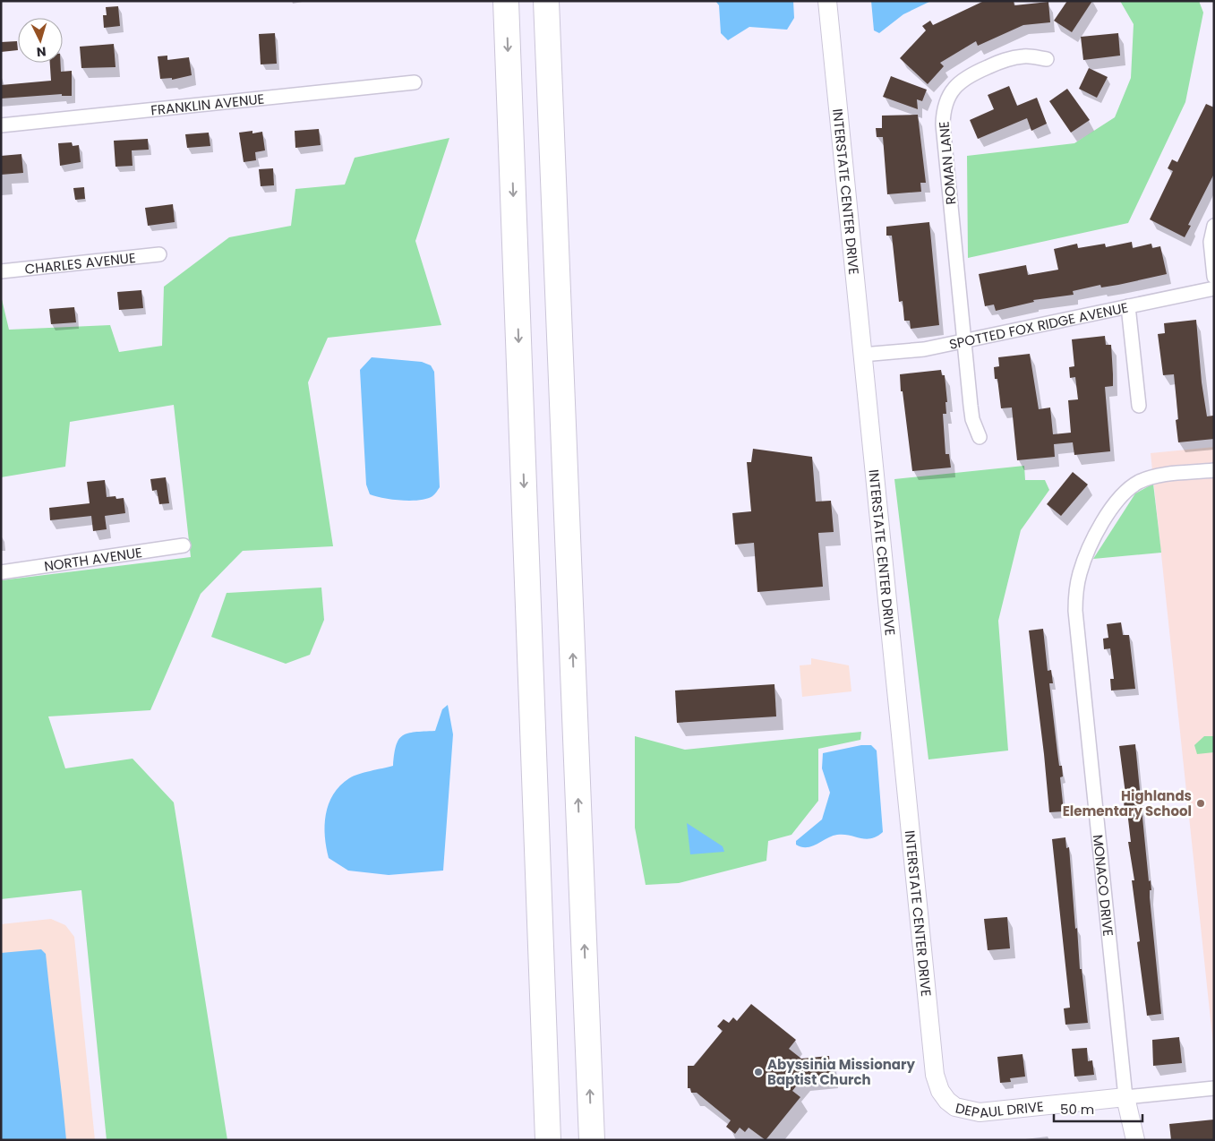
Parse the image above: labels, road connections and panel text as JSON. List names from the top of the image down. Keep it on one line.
{"streets":{"street":["FRANKLIN AVENUE","ROMAN LANE","INTERSTATE CENTER DRIVE","CHARLES AVENUE","SPOTTED FOX RIDGE AVENUE","NORTH AVENUE","MONACO DRIVE","DEPAUL DRIVE"]},"crossings":[["ROMAN LANE","SPOTTED FOX RIDGE AVENUE"],["INTERSTATE CENTER DRIVE","SPOTTED FOX RIDGE AVENUE"],["INTERSTATE CENTER DRIVE","DEPAUL DRIVE"],["MONACO DRIVE","DEPAUL DRIVE"]],"places":["Highlands Elementary School","Abyssinia Missionary Baptist Church"],"scale_bar":"50 m","north":"bottom"}
